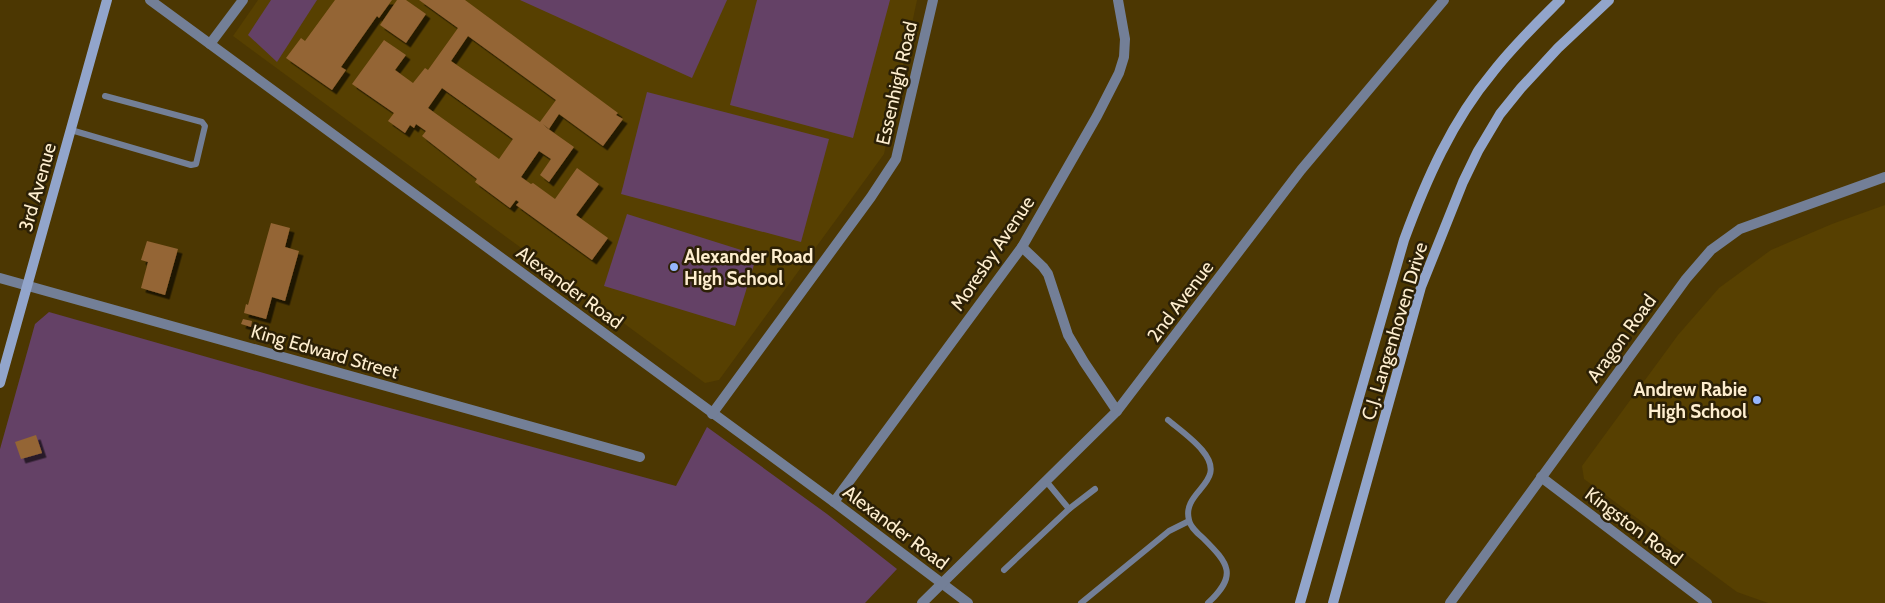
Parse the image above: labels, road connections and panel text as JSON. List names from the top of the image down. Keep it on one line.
{"streets":{"main road":["3rd Avenue","C.J. Langenhoven Drive"],"street":["Essenhigh Road","Moresby Avenue","Alexander Road","2nd Avenue","Aragon Road","King Edward Street","Kingston Road"]},"crossings":[["Essenhigh Road","Alexander Road"],["3rd Avenue","King Edward Street"],["Moresby Avenue","Alexander Road"],["Alexander Road","2nd Avenue"],["Aragon Road","Kingston Road"]],"places":["Alexander Road High School","Andrew Rabie High School"]}
